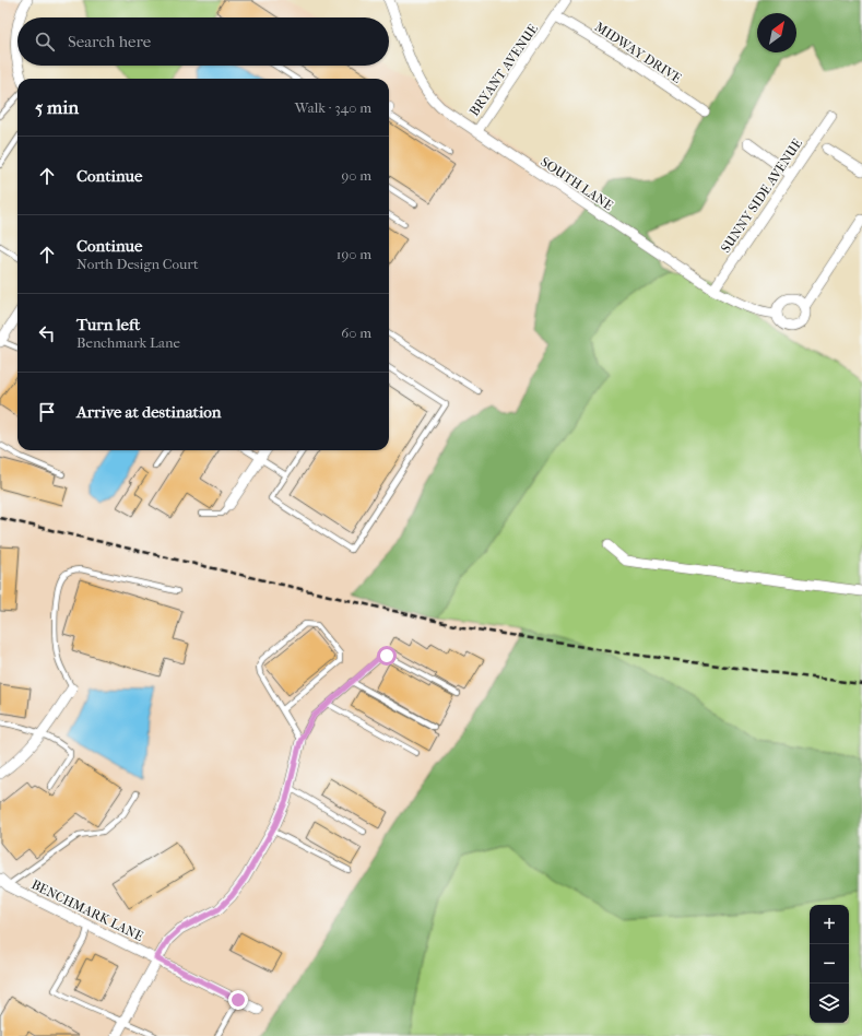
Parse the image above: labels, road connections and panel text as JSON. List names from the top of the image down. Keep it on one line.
{"streets":{"street":["MIDWAY DRIVE","BRYANT AVENUE","SOUTH LANE","SUNNY SIDE AVENUE","BENCHMARK LANE"]},"crossings":[["MIDWAY DRIVE","BRYANT AVENUE"],["BRYANT AVENUE","SOUTH LANE"],["SOUTH LANE","SUNNY SIDE AVENUE"]],"north":"top right","page":{"search":"Search here","heading":["5 min","Walk · 340 m"],"list":[["Continue","90 m"],["Continue","North Design Court","190 m"],["Turn left","Benchmark Lane","60 m"],"Arrive at destination"],"map_buttons":["+","−"]}}
